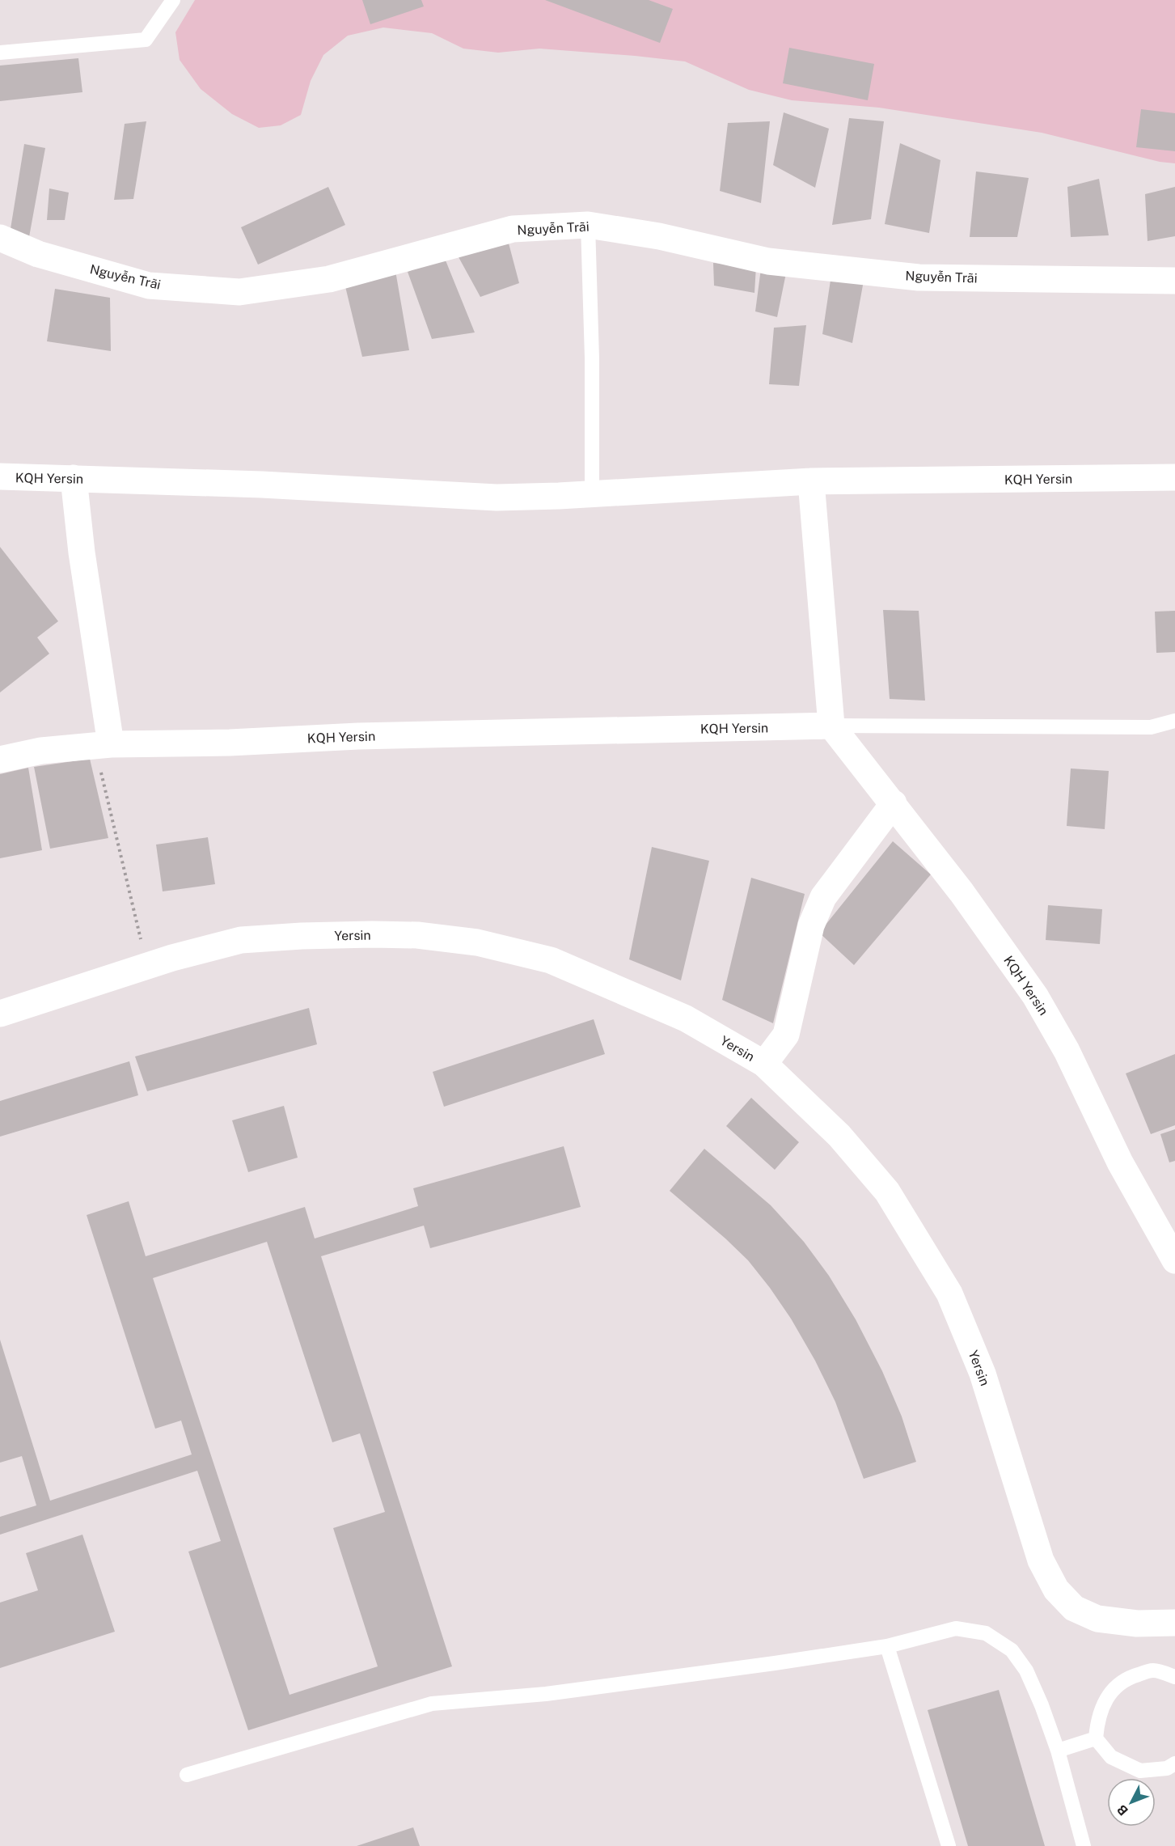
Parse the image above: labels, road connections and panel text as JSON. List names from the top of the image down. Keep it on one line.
{"streets":{"street":["Nguyễn Trãi","KQH Yersin","Yersin"]},"north":"bottom left"}
